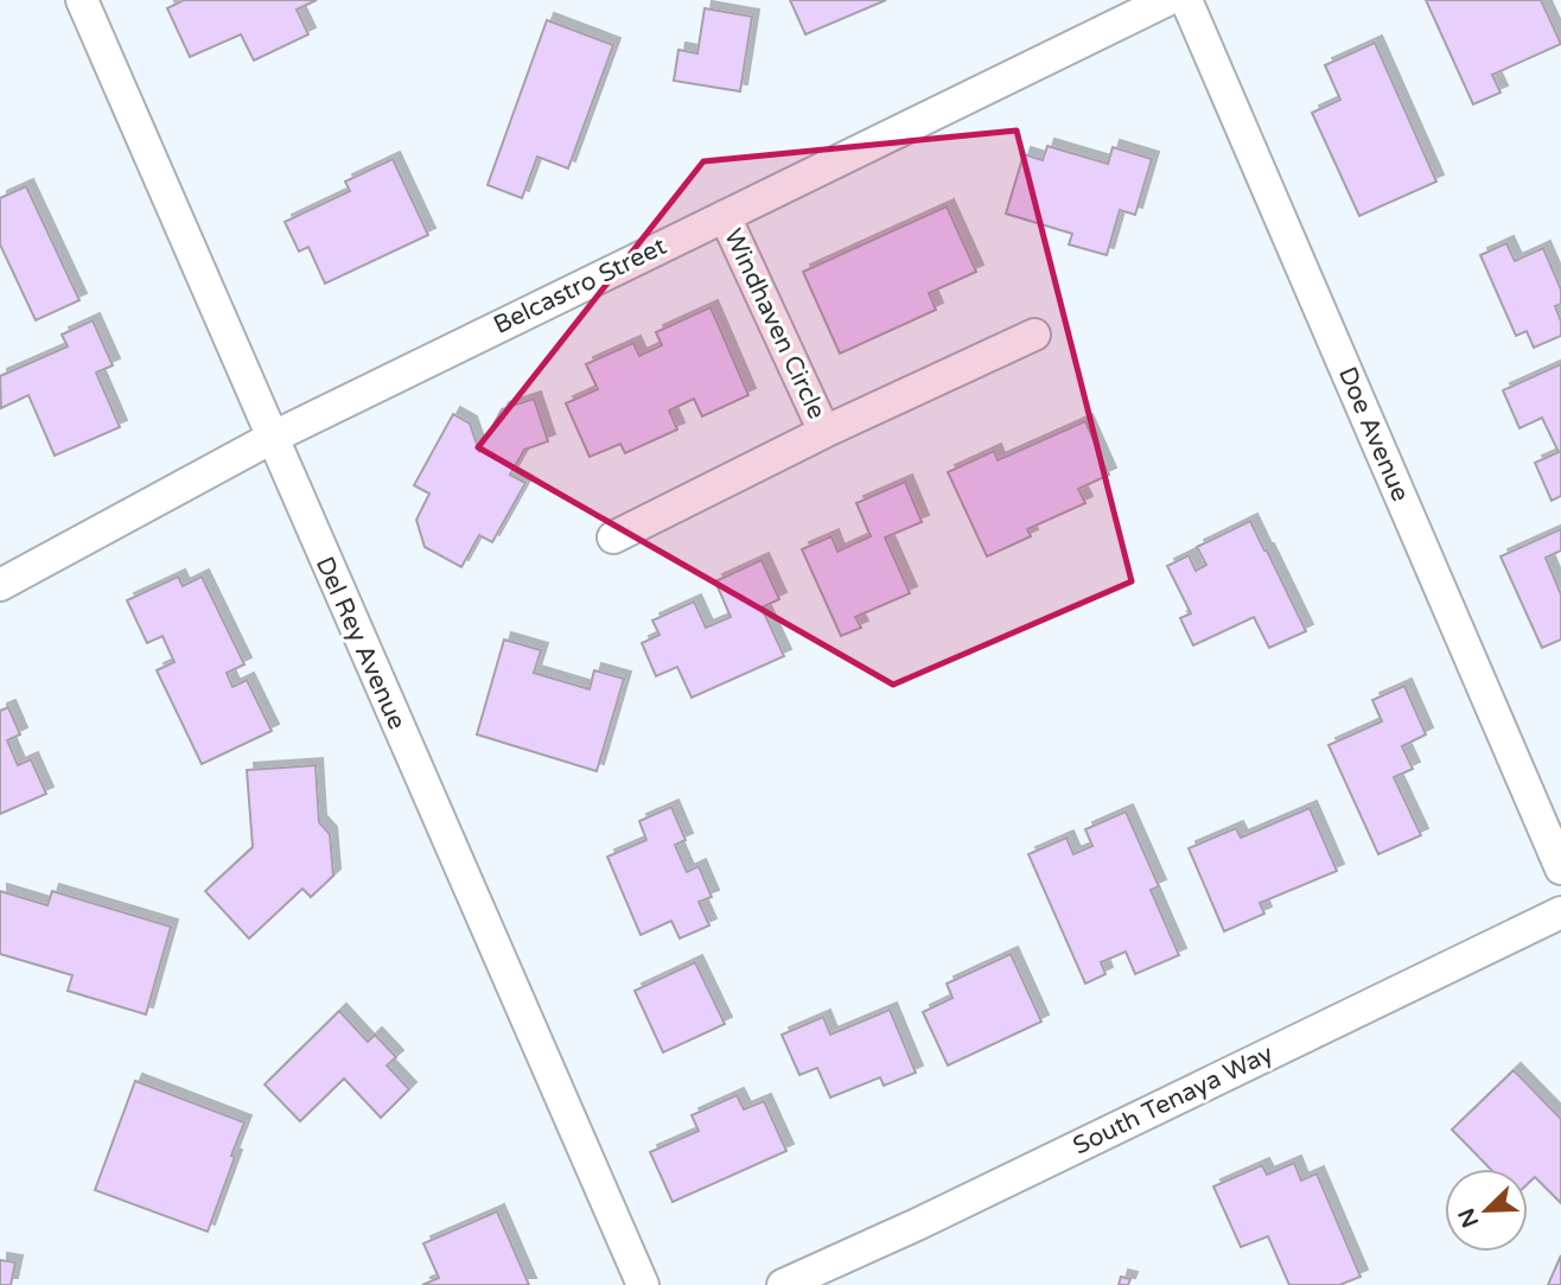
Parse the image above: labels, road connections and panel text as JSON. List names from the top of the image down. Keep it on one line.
{"streets":{"street":["Belcastro Street","Windhaven Circle","Doe Avenue","Del Rey Avenue","South Tenaya Way"]},"crossings":[["Belcastro Street","Windhaven Circle"],["Belcastro Street","Del Rey Avenue"]],"north":"bottom left"}
